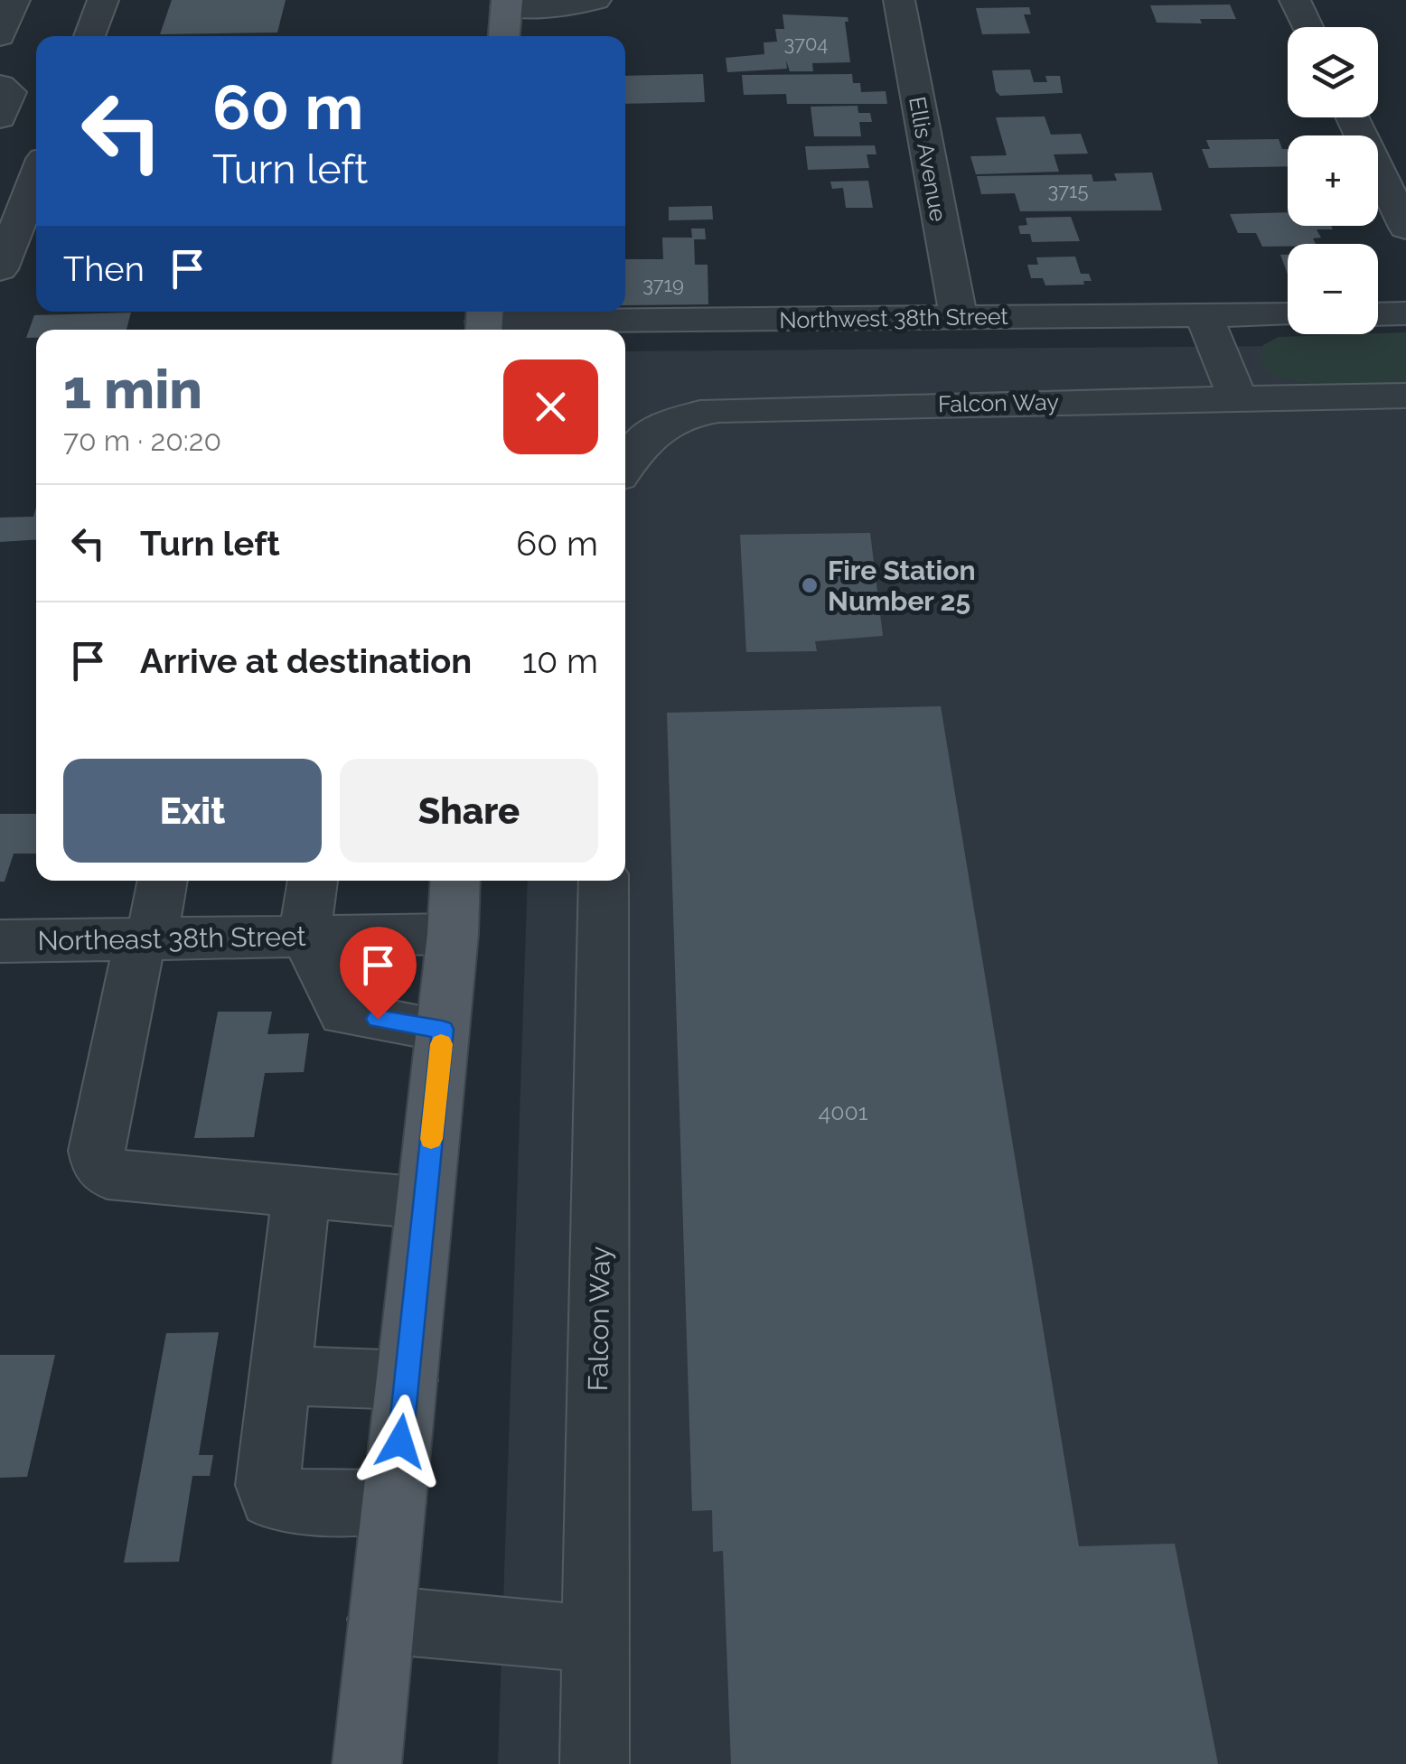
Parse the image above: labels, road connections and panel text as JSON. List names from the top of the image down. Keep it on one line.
{"streets":{"street":["Ellis Avenue","Northwest 38th Street","Falcon Way","Northeast 38th Street"]},"crossings":[["Ellis Avenue","Northwest 38th Street"]],"places":["Fire Station Number 25"],"house_numbers":["3704","3715","3719","4001"],"page":{"map_buttons":["+","−"],"turn":["60 m","Turn left"],"then":"Then","heading":["1 min","70 m · 20:20"],"list":[{"name":"Turn left","value":"60 m"},{"name":"Arrive at destination","value":"10 m"}],"buttons":["Exit","Share"]}}
